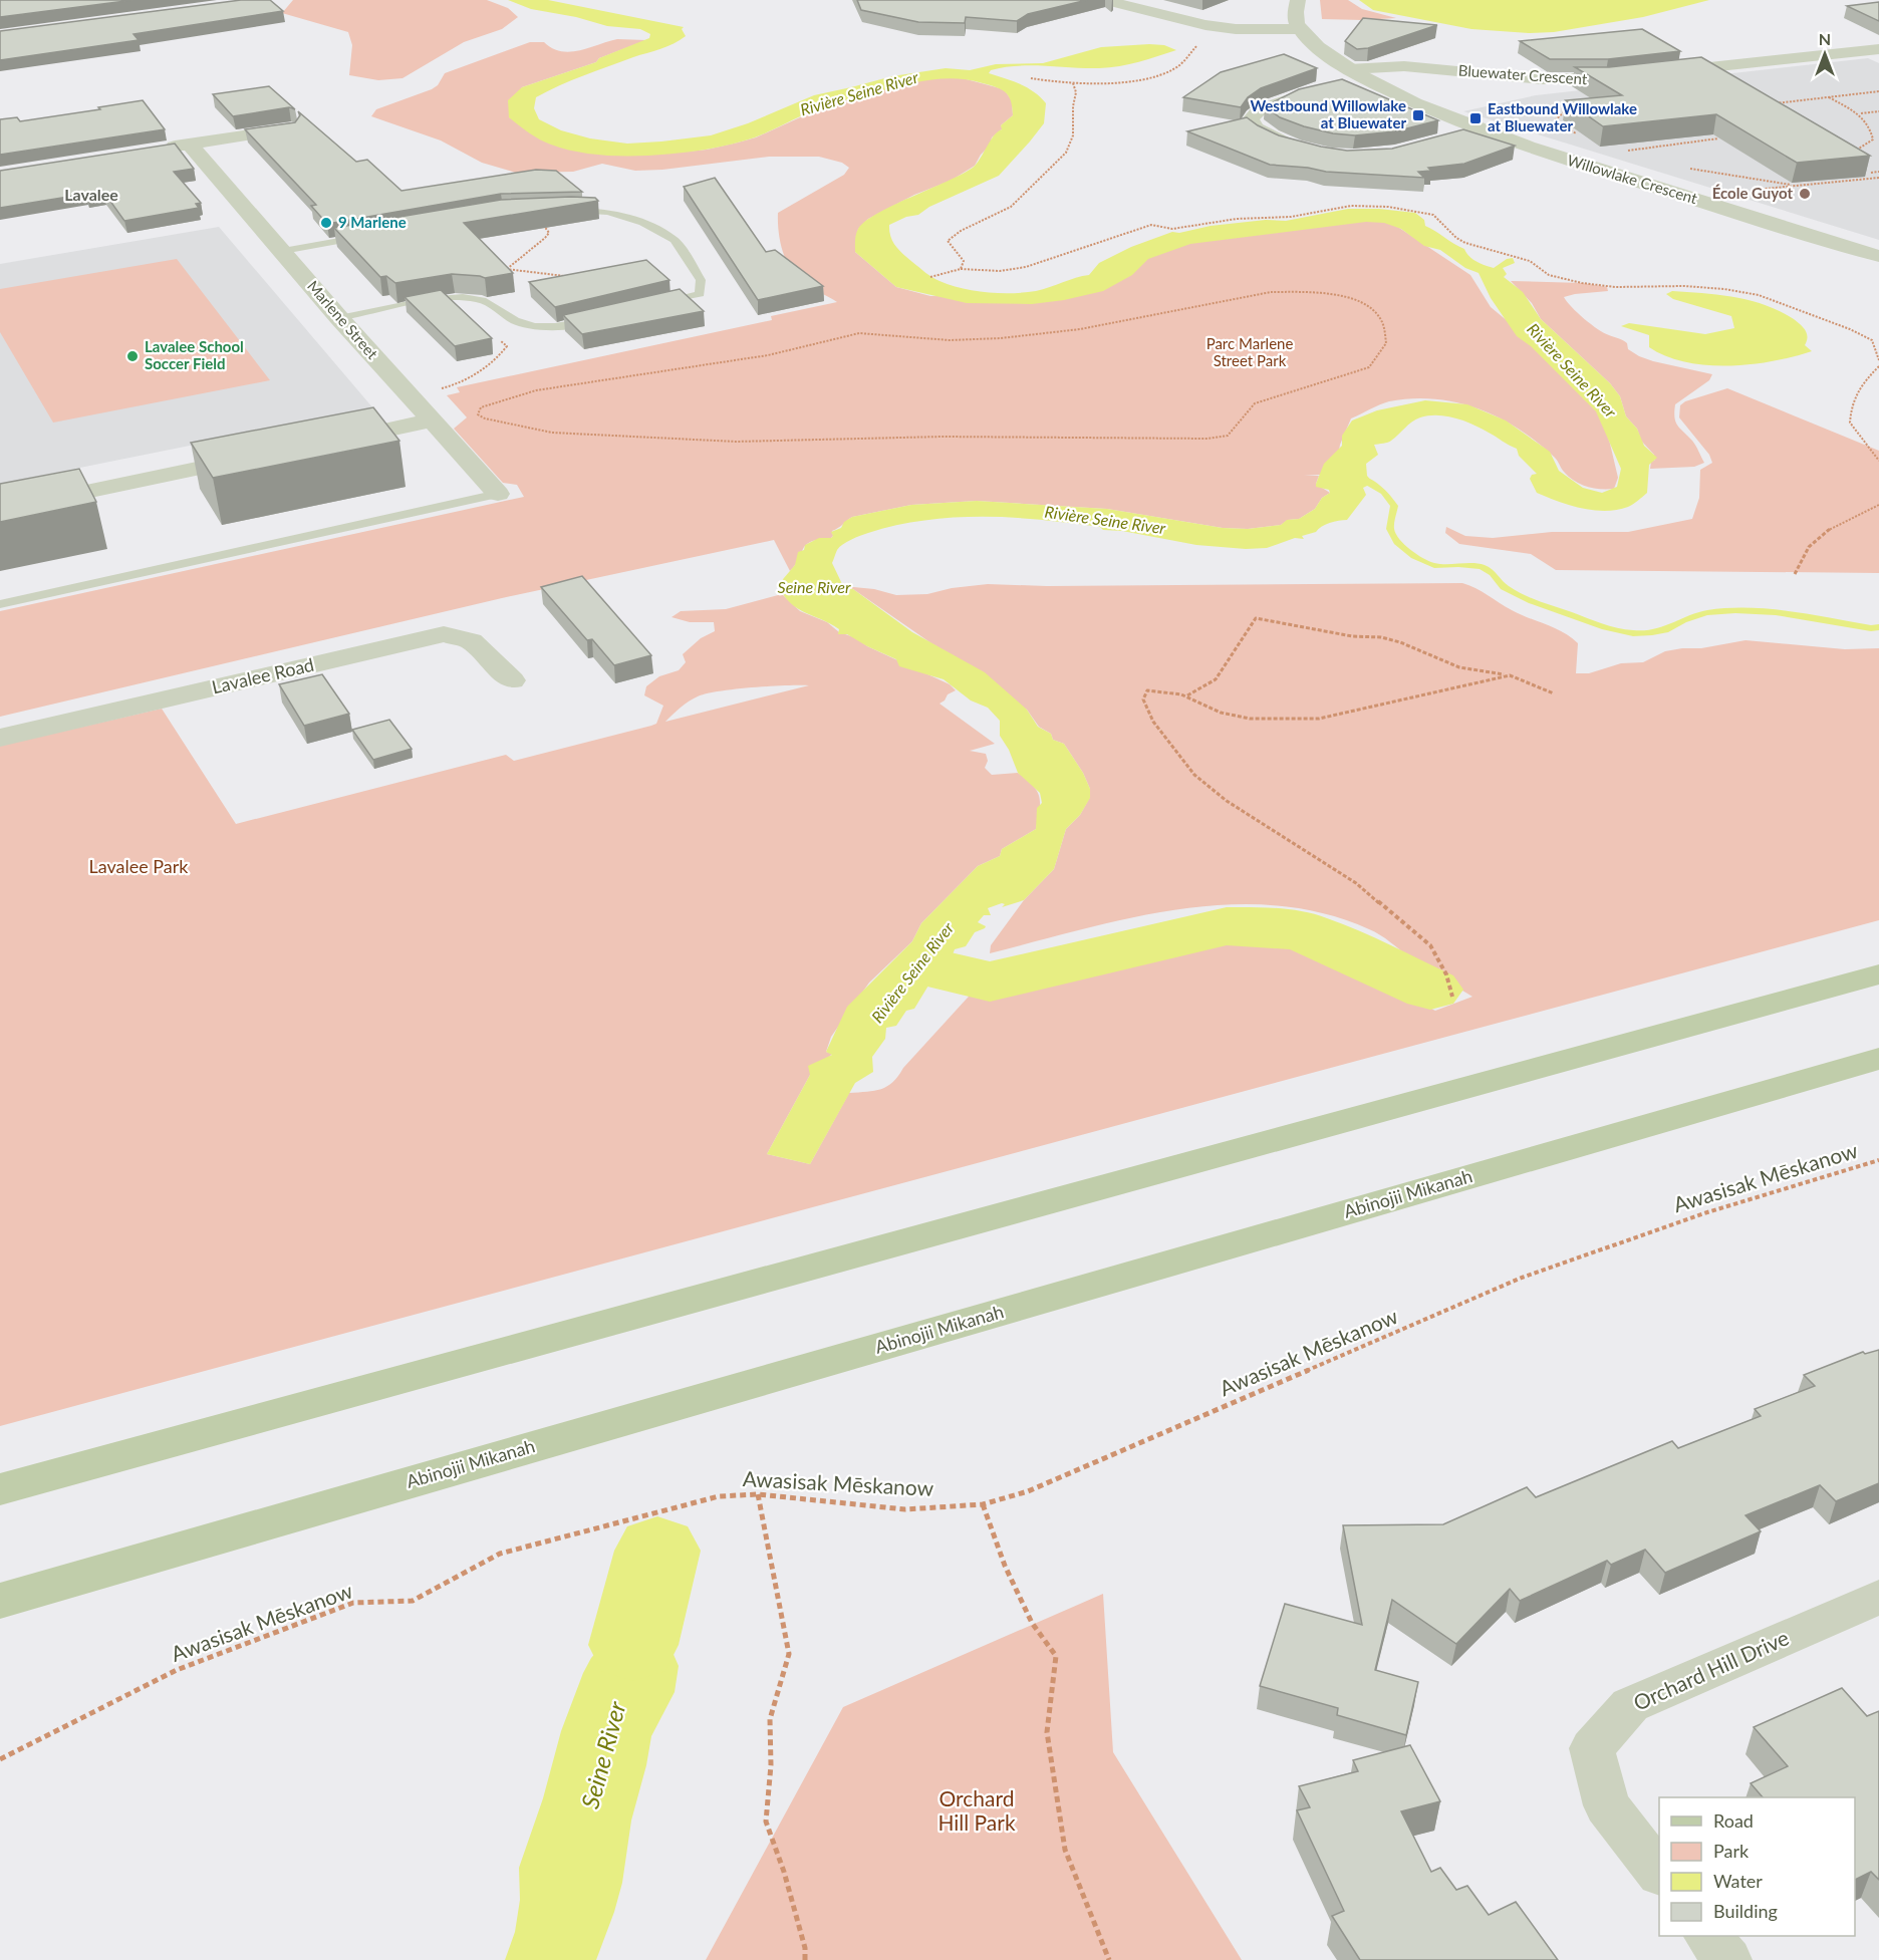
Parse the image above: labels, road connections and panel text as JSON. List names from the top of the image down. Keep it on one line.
{"streets":{"main road":["Abinojii Mikanah"],"street":["Bluewater Crescent","Willowlake Crescent","Marlene Street","Lavalee Road","Orchard Hill Drive"],"path":["Awasisak Mēskanow"]},"crossings":[["Bluewater Crescent","Willowlake Crescent"]],"districts":["Lavalee"],"water":["Rivière Seine River","Seine River"],"parks":["Parc Marlene Street Park","Lavalee Park","Orchard Hill Park"],"places":{"transit":["Westbound Willowlake at Bluewater","Eastbound Willowlake at Bluewater"],"other":["École Guyot","9 Marlene","Lavalee School Soccer Field"]},"legend":["Road","Park","Water","Building"],"north":"top"}
